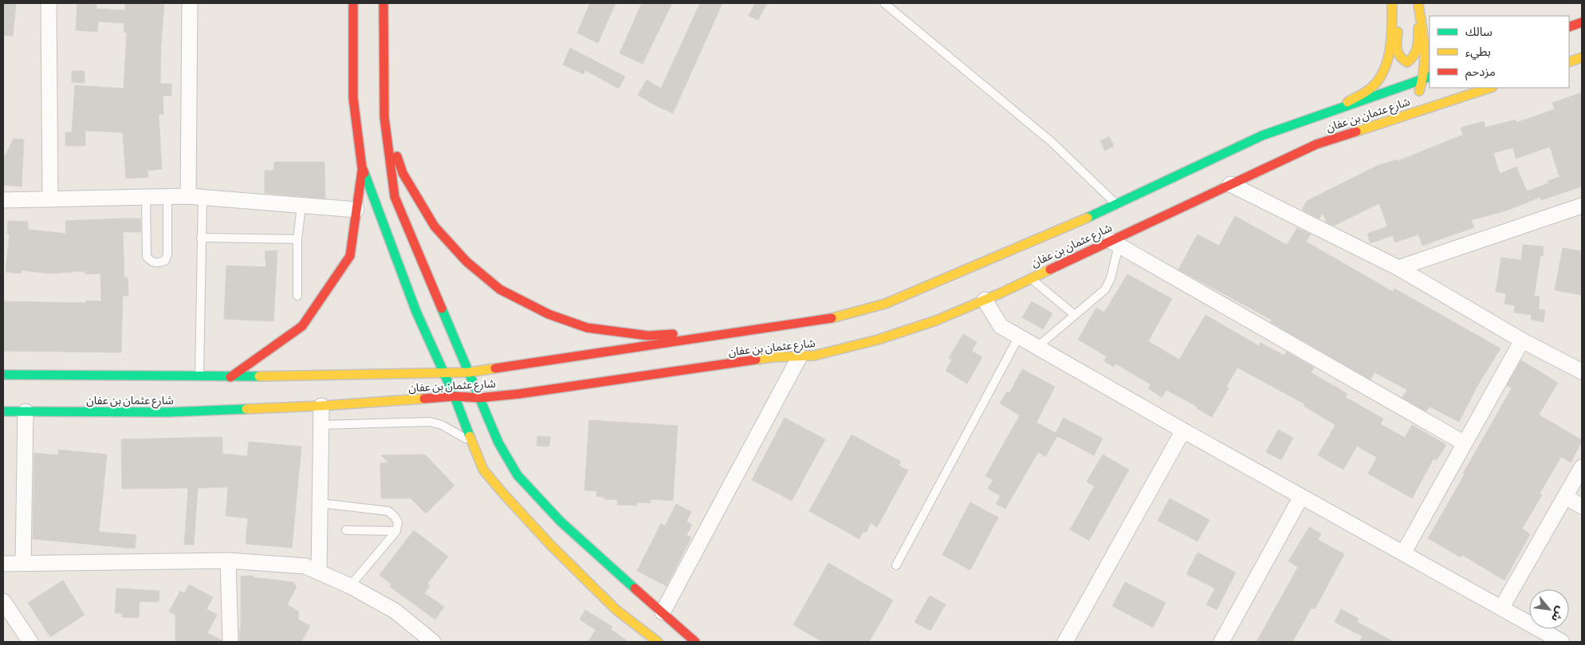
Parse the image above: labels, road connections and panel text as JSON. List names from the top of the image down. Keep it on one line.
{"streets":{"main road":["شارع عثمان بن عفان"]},"legend":["سالك","بطيء","مزدحم"],"north":"bottom right"}
